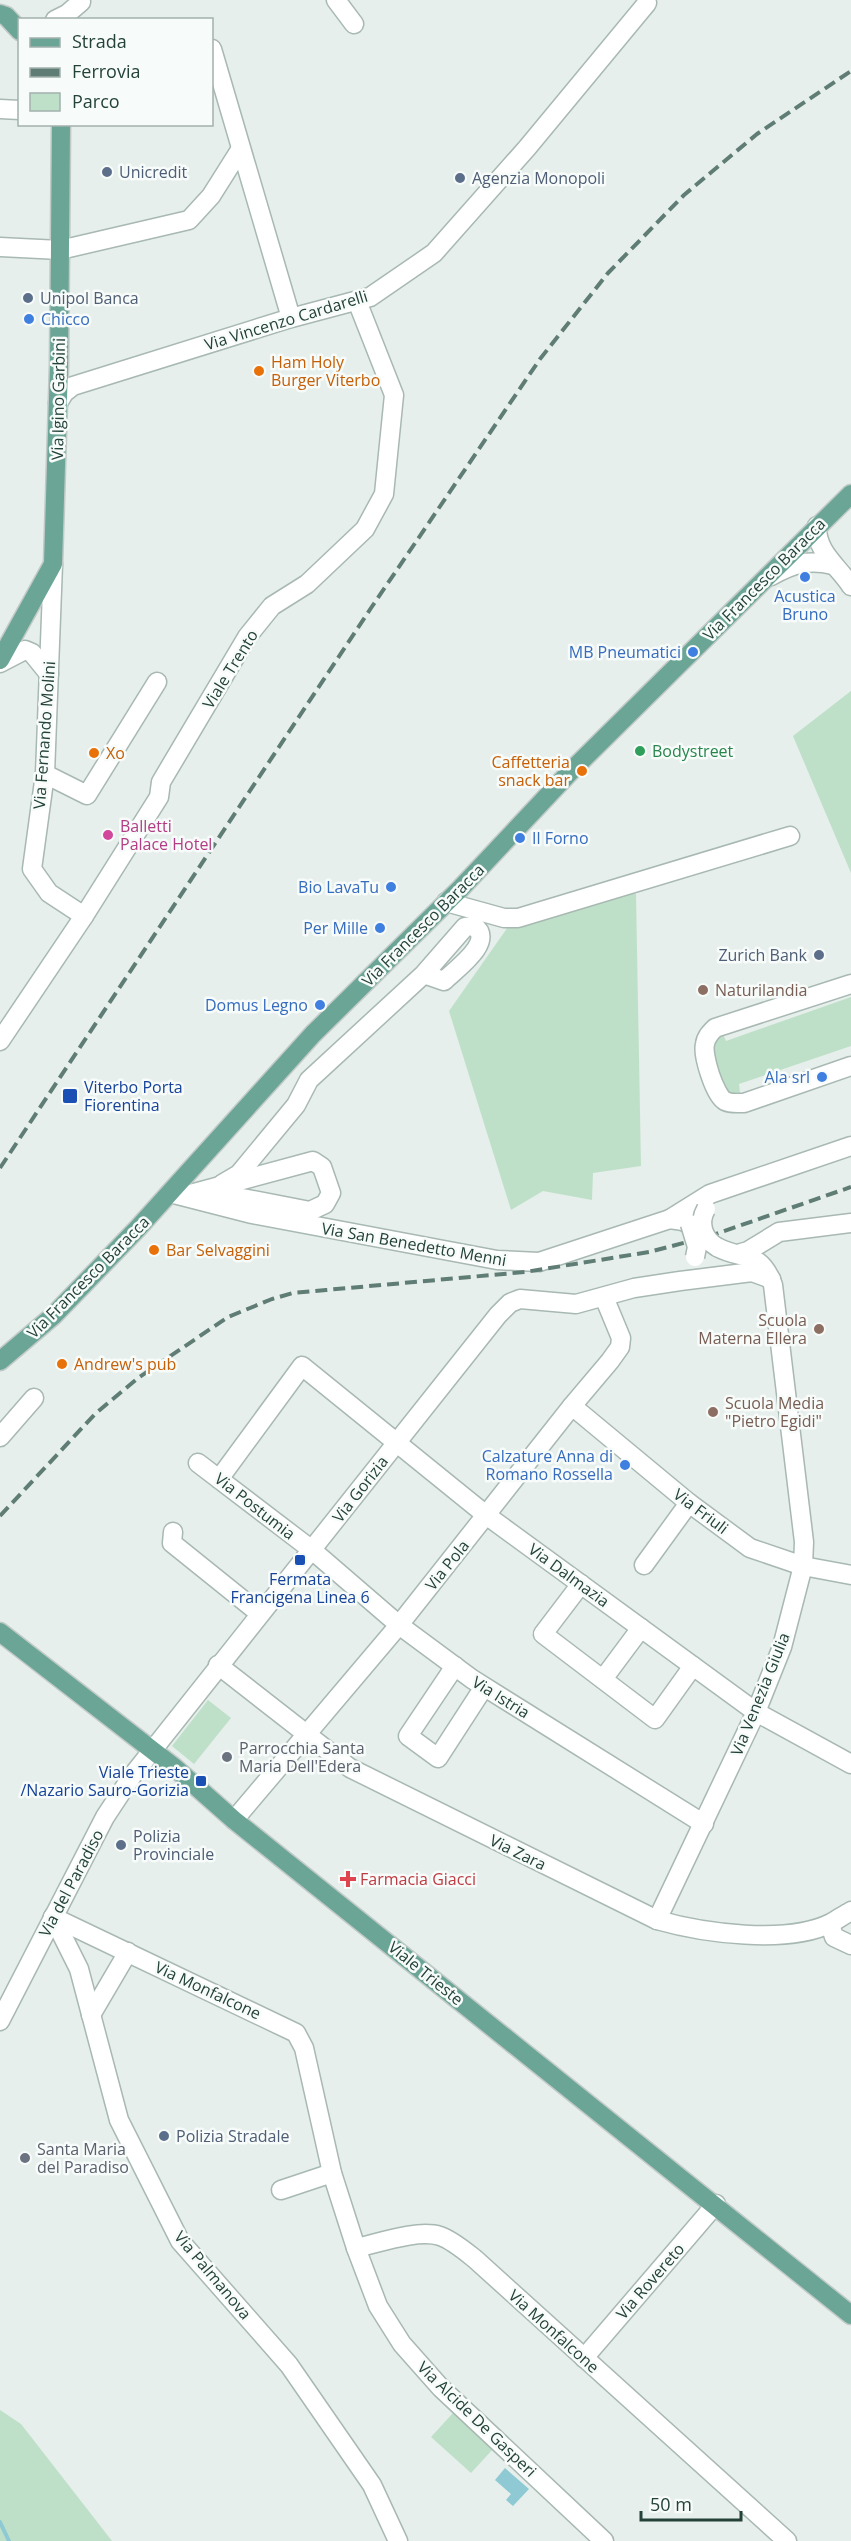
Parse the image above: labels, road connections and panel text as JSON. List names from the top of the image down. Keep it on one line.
{"streets":{"main road":["Via Igino Garbini","Via Francesco Baracca","Viale Trieste"],"street":["Via Vincenzo Cardarelli","Viale Trento","Via Fernando Molini","Via San Benedetto Menni","Via Gorizia","Via Postumia","Via Friuli","Via Pola","Via Dalmazia","Via Venezia Giulia","Via Istria","Via Zara","Via del Paradiso","Via Monfalcone","Via Palmanova","Via Rovereto","Via Alcide De Gasperi"]},"crossings":[["Via Vincenzo Cardarelli","Via Igino Garbini"],["Via Vincenzo Cardarelli","Viale Trento"],["Via Igino Garbini","Via Fernando Molini"],["Via Francesco Baracca","Via San Benedetto Menni"],["Viale Trento","Via Fernando Molini"],["Via Gorizia","Via Postumia"],["Via Gorizia","Via Pola"],["Via Gorizia","Via Dalmazia"],["Via Gorizia","Via Venezia Giulia"],["Via Gorizia","Via Istria"],["Via Gorizia","Via Zara"],["Via Gorizia","Via del Paradiso"],["Via Gorizia","Viale Trieste"],["Via Postumia","Via Dalmazia"],["Via Postumia","Via Istria"],["Via Friuli","Via Pola"],["Via Friuli","Via Venezia Giulia"],["Via Pola","Via Dalmazia"],["Via Pola","Via Istria"],["Via Pola","Via Zara"],["Via Pola","Viale Trieste"],["Via Dalmazia","Via Venezia Giulia"],["Via Venezia Giulia","Via Istria"],["Via Venezia Giulia","Via Zara"],["Via del Paradiso","Viale Trieste"],["Via del Paradiso","Via Monfalcone"],["Via del Paradiso","Via Palmanova"],["Viale Trieste","Via Rovereto"],["Via Monfalcone","Via Palmanova"],["Via Monfalcone","Via Rovereto"],["Via Monfalcone","Via Alcide De Gasperi"]],"places":{"other":["Unicredit","Agenzia Monopoli","Unipol Banca","Chicco","Ham Holy Burger Viterbo","Acustica Bruno","MB Pneumatici","Bodystreet","Xo","Caffetteria snack bar","Balletti Palace Hotel","Il Forno","Bio LavaTu","Per Mille","Zurich Bank","Naturilandia","Domus Legno","Ala srl","Bar Selvaggini","Scuola Materna Ellera","Andrew's pub","Scuola Media \"Pietro Egidi\"","Calzature Anna di Romano Rossella","Parrocchia Santa Maria Dell'Edera","Polizia Provinciale","Polizia Stradale","Santa Maria del Paradiso"],"transit":["Viterbo Porta Fiorentina","Fermata Francigena Linea 6","Viale Trieste /Nazario Sauro-Gorizia"],"health":["Farmacia Giacci"]},"legend":["Strada","Ferrovia","Parco"],"scale_bar":"50 m"}
